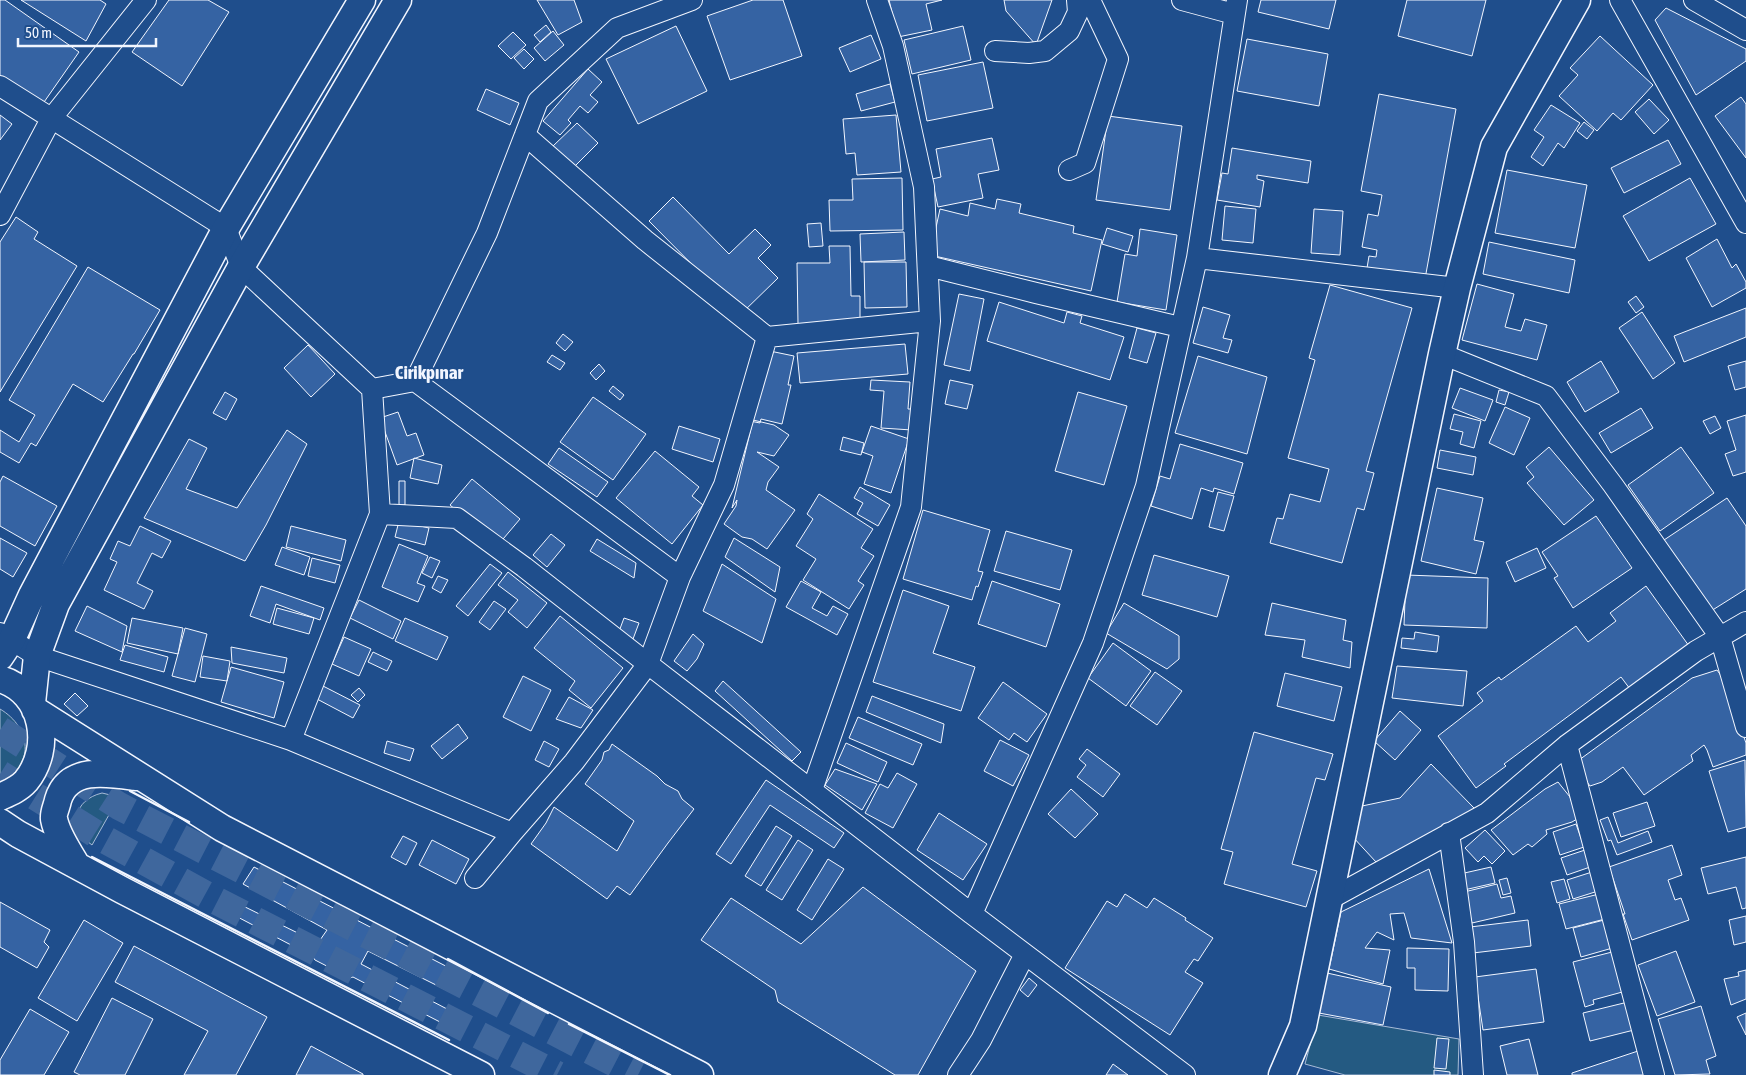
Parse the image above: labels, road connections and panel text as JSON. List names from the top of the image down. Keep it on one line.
{"districts":["Cirikpınar"],"scale_bar":"50 m"}
